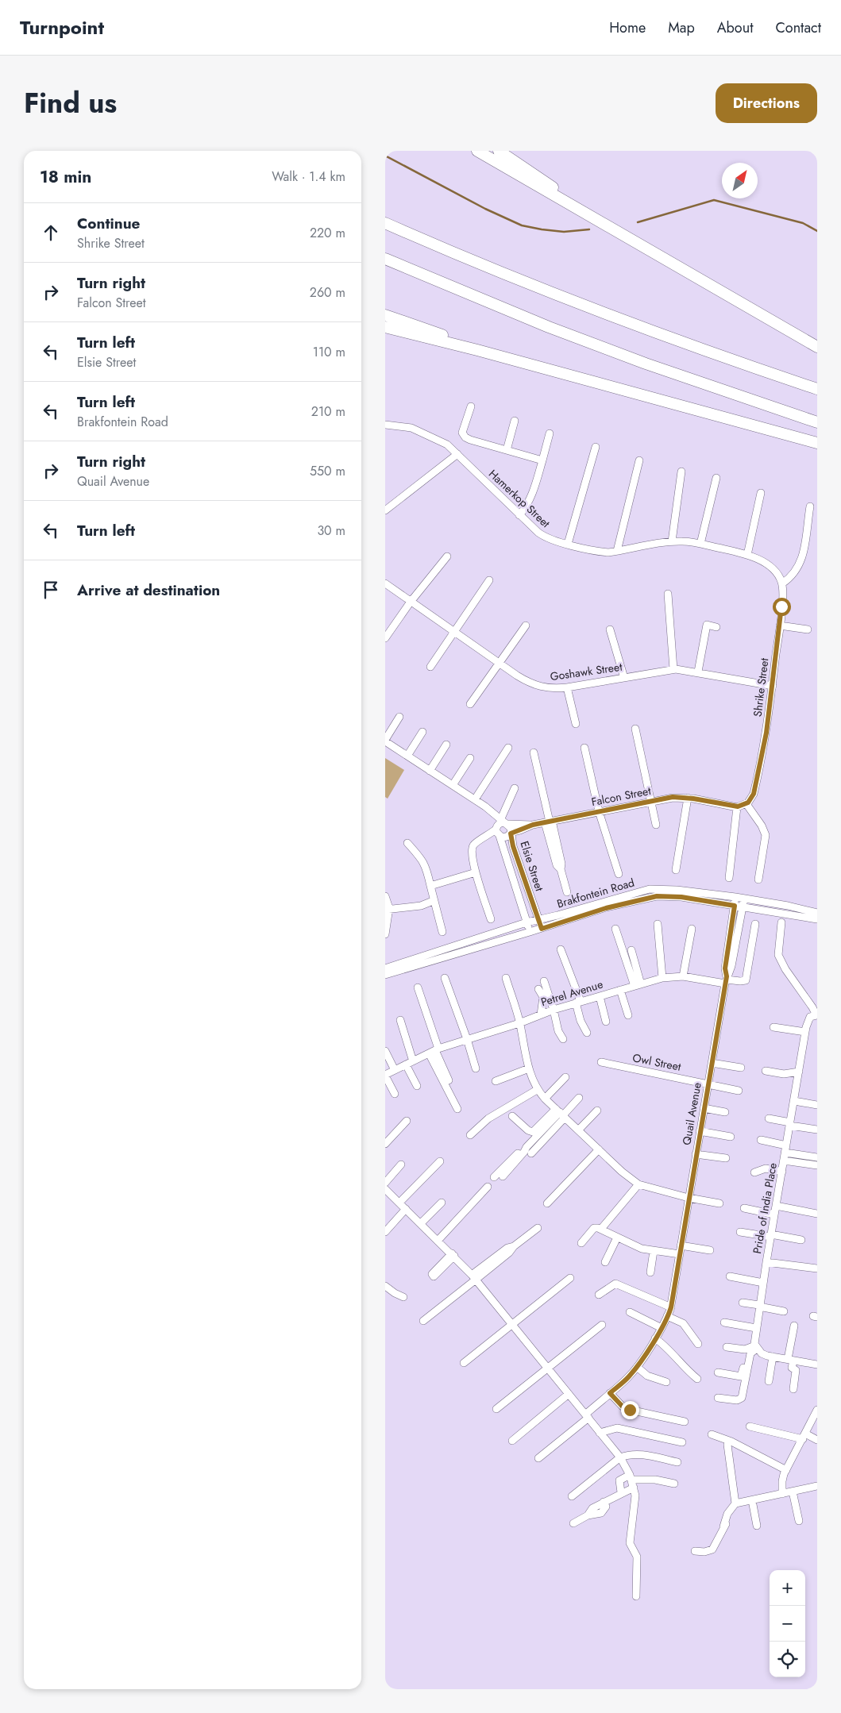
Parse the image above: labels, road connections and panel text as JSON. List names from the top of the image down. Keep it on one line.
{"streets":{"street":["Hamerkop Street","Goshawk Street","Shrike Street","Falcon Street","Elsie Street","Brakfontein Road","Petrel Avenue","Owl Street","Quail Avenue","Pride of India Place"]},"crossings":[["Hamerkop Street","Shrike Street"],["Goshawk Street","Shrike Street"],["Falcon Street","Elsie Street"],["Elsie Street","Brakfontein Road"],["Brakfontein Road","Quail Avenue"],["Petrel Avenue","Quail Avenue"],["Owl Street","Quail Avenue"]],"north":"top right","page":{"header":"Turnpoint","nav":["Home","Map","About","Contact"],"title":"Find us","buttons":"Directions","heading":["18 min","Walk · 1.4 km"],"list":[["Continue","Shrike Street","220 m"],["Turn right","Falcon Street","260 m"],["Turn left","Elsie Street","110 m"],["Turn left","Brakfontein Road","210 m"],["Turn right","Quail Avenue","550 m"],["Turn left","30 m"],"Arrive at destination"],"map_buttons":["+","−"]}}
